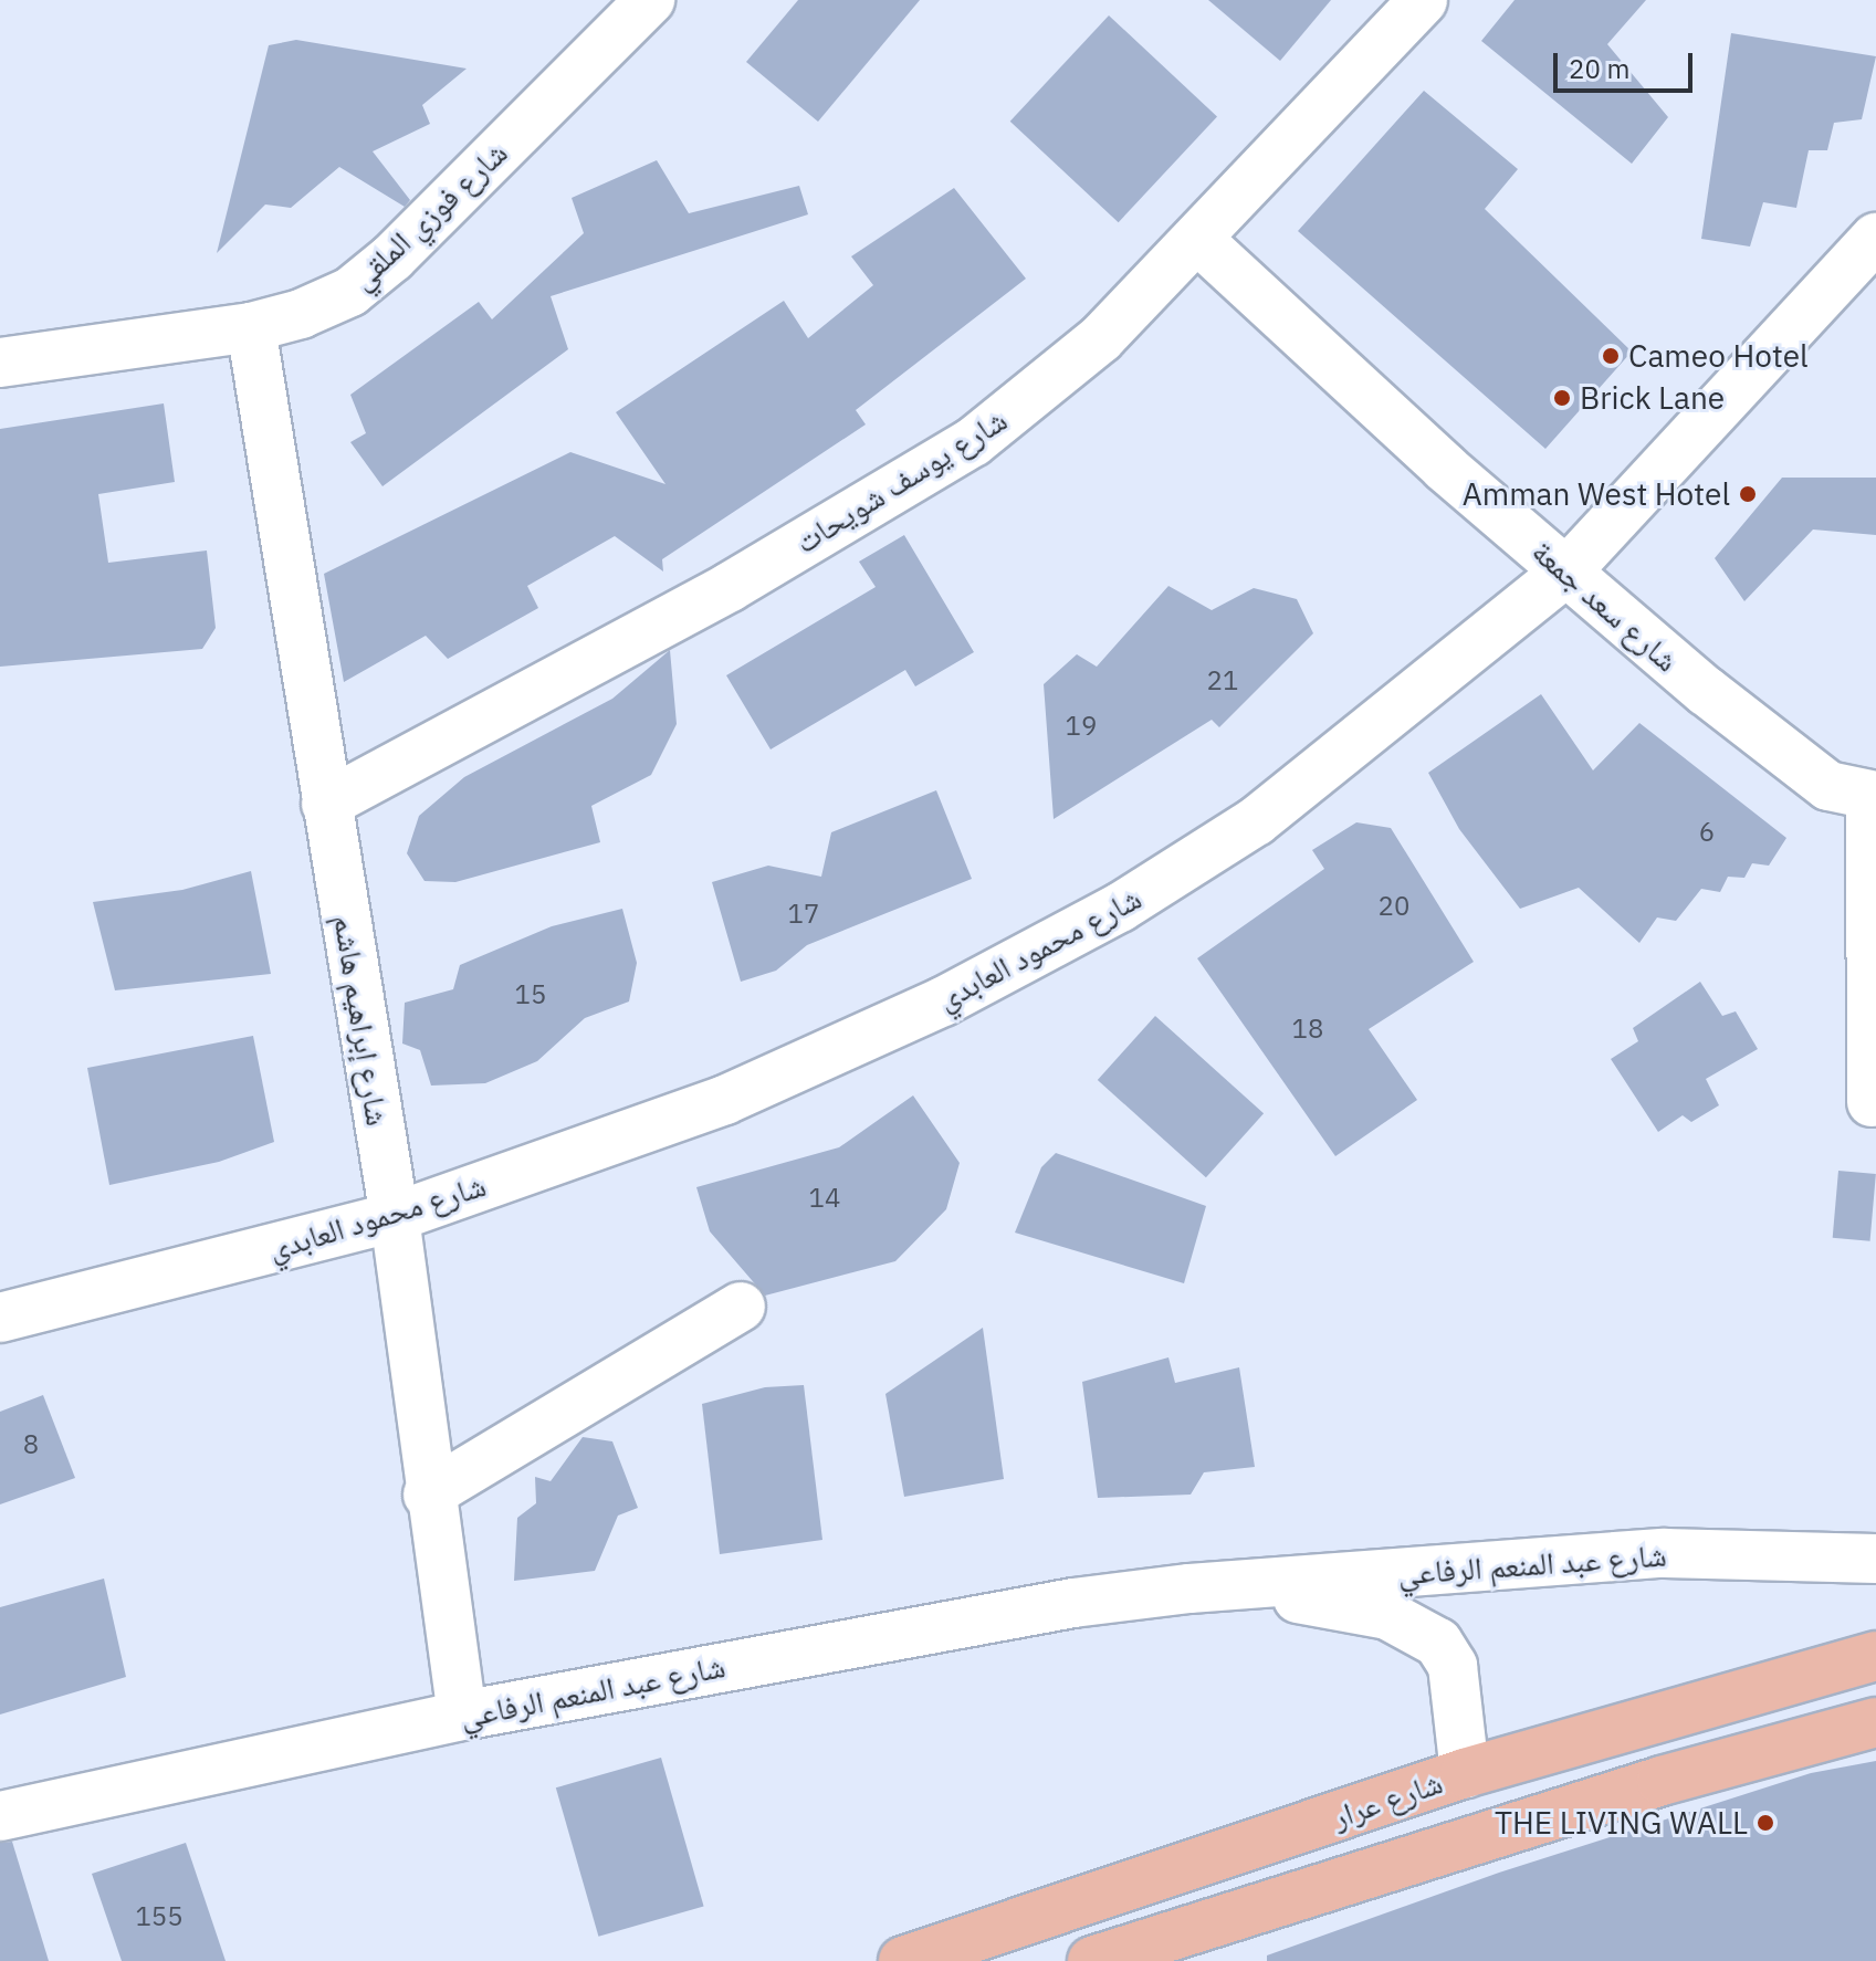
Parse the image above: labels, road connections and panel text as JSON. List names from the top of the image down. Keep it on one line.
{"streets":{"main road":["شارع عرار"],"street":["شارع فوزي الملقي","شارع يوسف شويحات","شارع سعد جمعة","شارع محمود العابدي","شارع إبراهيم هاشم","شارع عبد المنعم الرفاعي"]},"crossings":[["شارع فوزي الملقي","شارع إبراهيم هاشم"],["شارع يوسف شويحات","شارع سعد جمعة"],["شارع يوسف شويحات","شارع إبراهيم هاشم"],["شارع سعد جمعة","شارع محمود العابدي"],["شارع محمود العابدي","شارع إبراهيم هاشم"],["شارع إبراهيم هاشم","شارع عبد المنعم الرفاعي"],["شارع عبد المنعم الرفاعي","شارع عرار"]],"places":["Cameo Hotel","Brick Lane","Amman West Hotel","THE LIVING WALL"],"house_numbers":["21","19","6","20","17","15","18","14","8","155"],"scale_bar":"20 m"}
